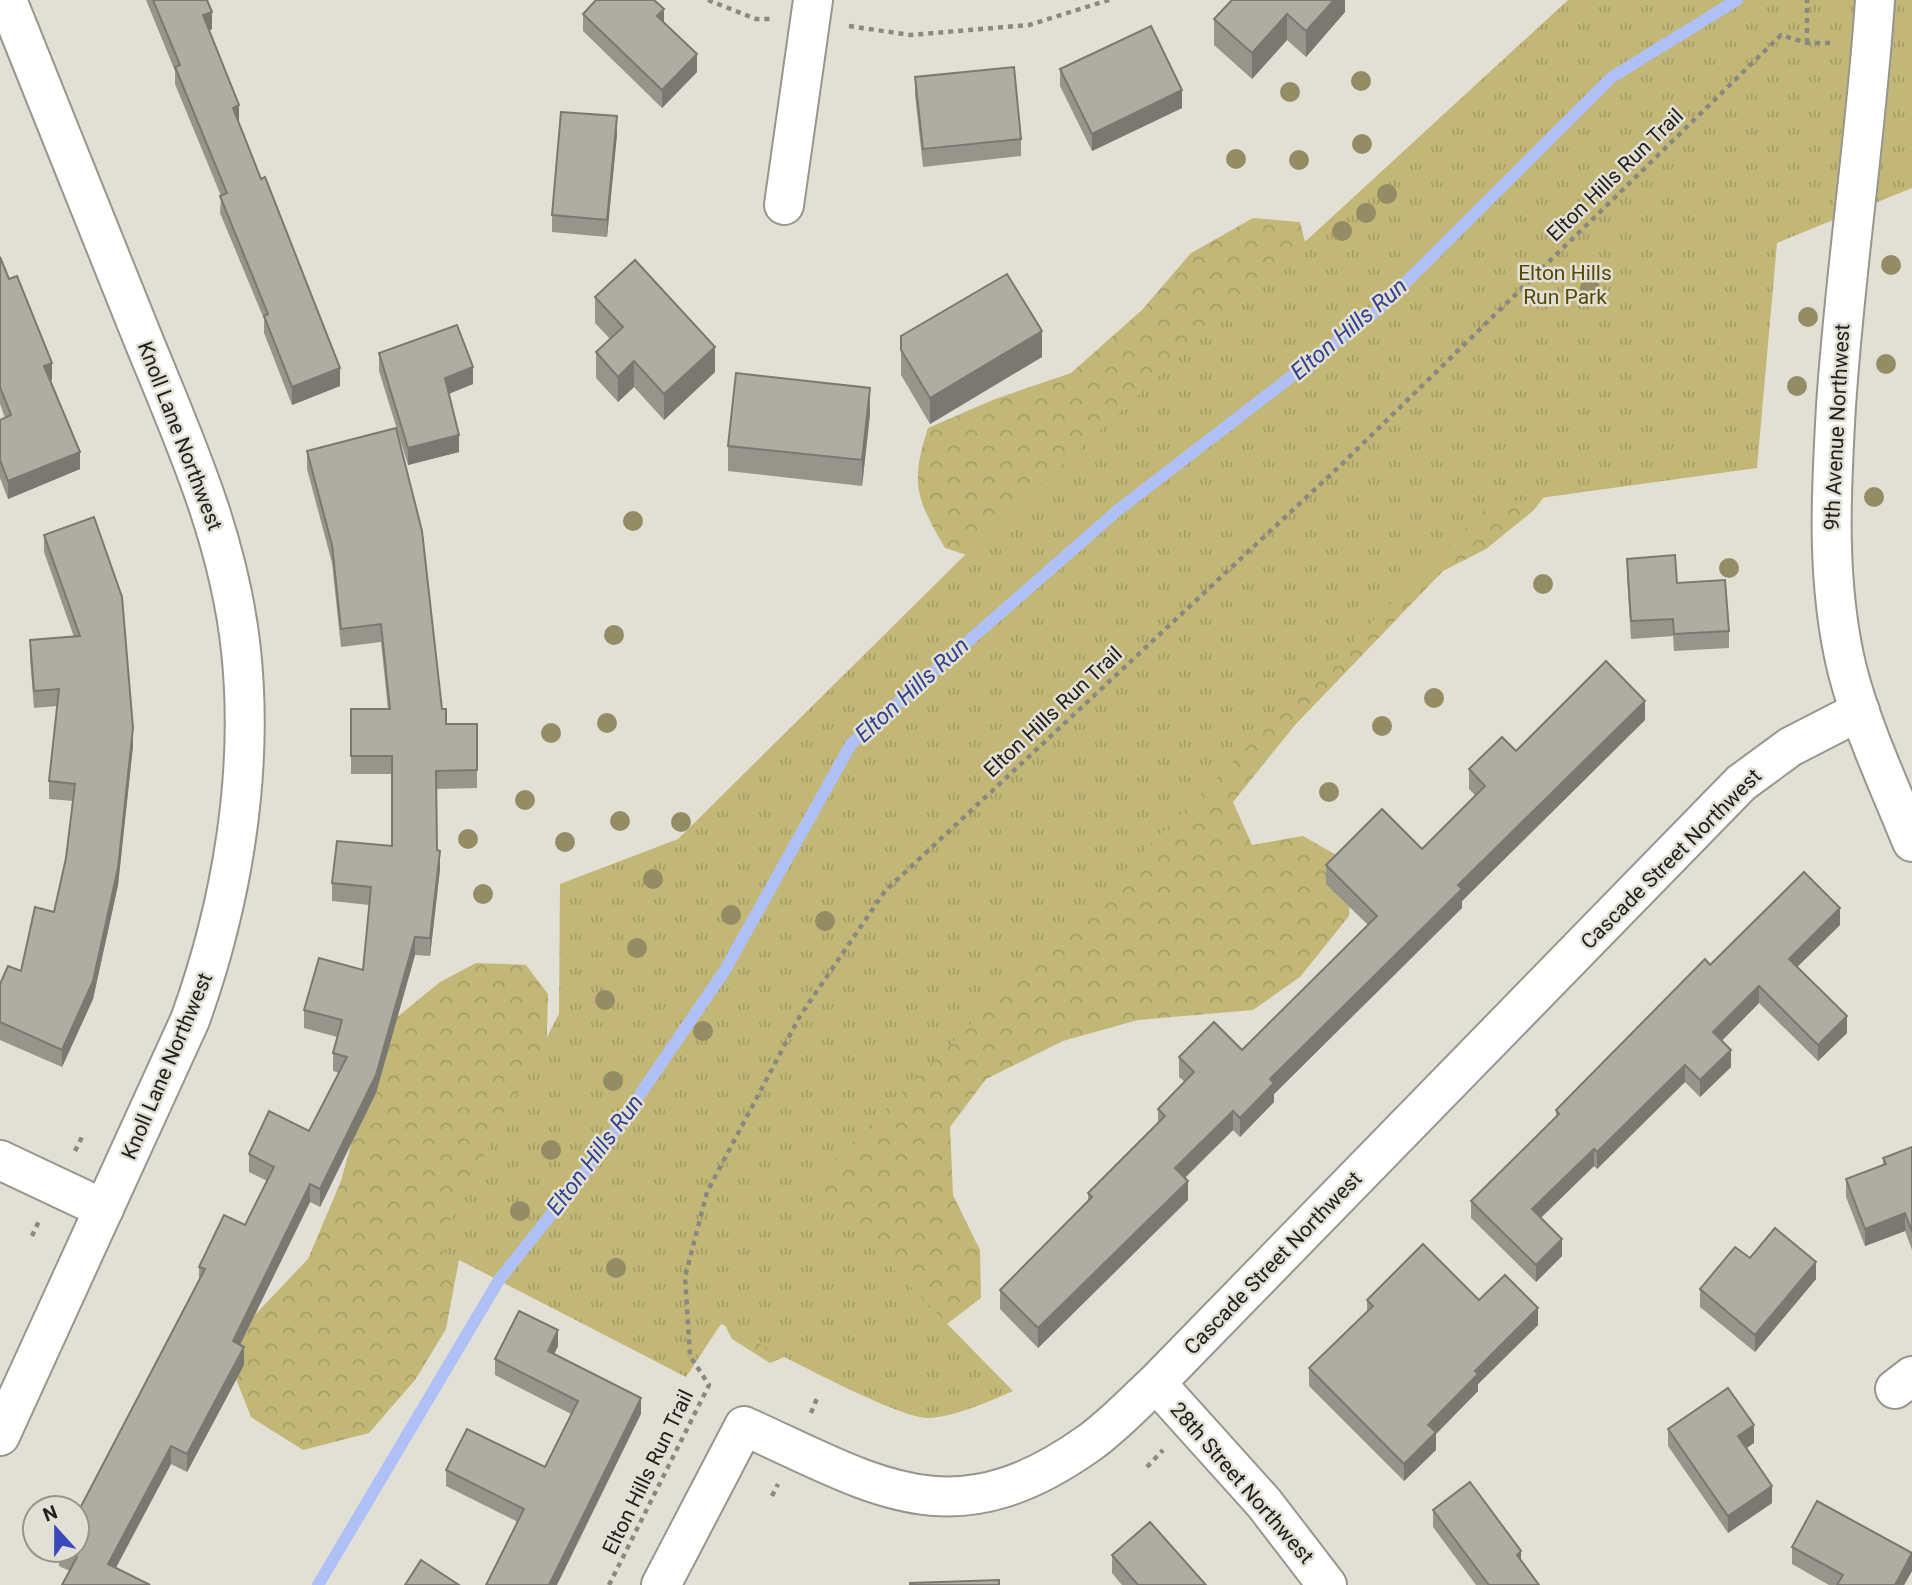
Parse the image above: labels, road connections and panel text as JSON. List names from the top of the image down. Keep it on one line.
{"streets":{"street":["9th Avenue Northwest","Knoll Lane Northwest","Cascade Street Northwest","28th Street Northwest"],"path":["Elton Hills Run Trail"]},"crossings":[["9th Avenue Northwest","Cascade Street Northwest"],["Cascade Street Northwest","28th Street Northwest"]],"water":["Elton Hills Run"],"parks":["Elton Hills Run Park"],"north":"top"}
